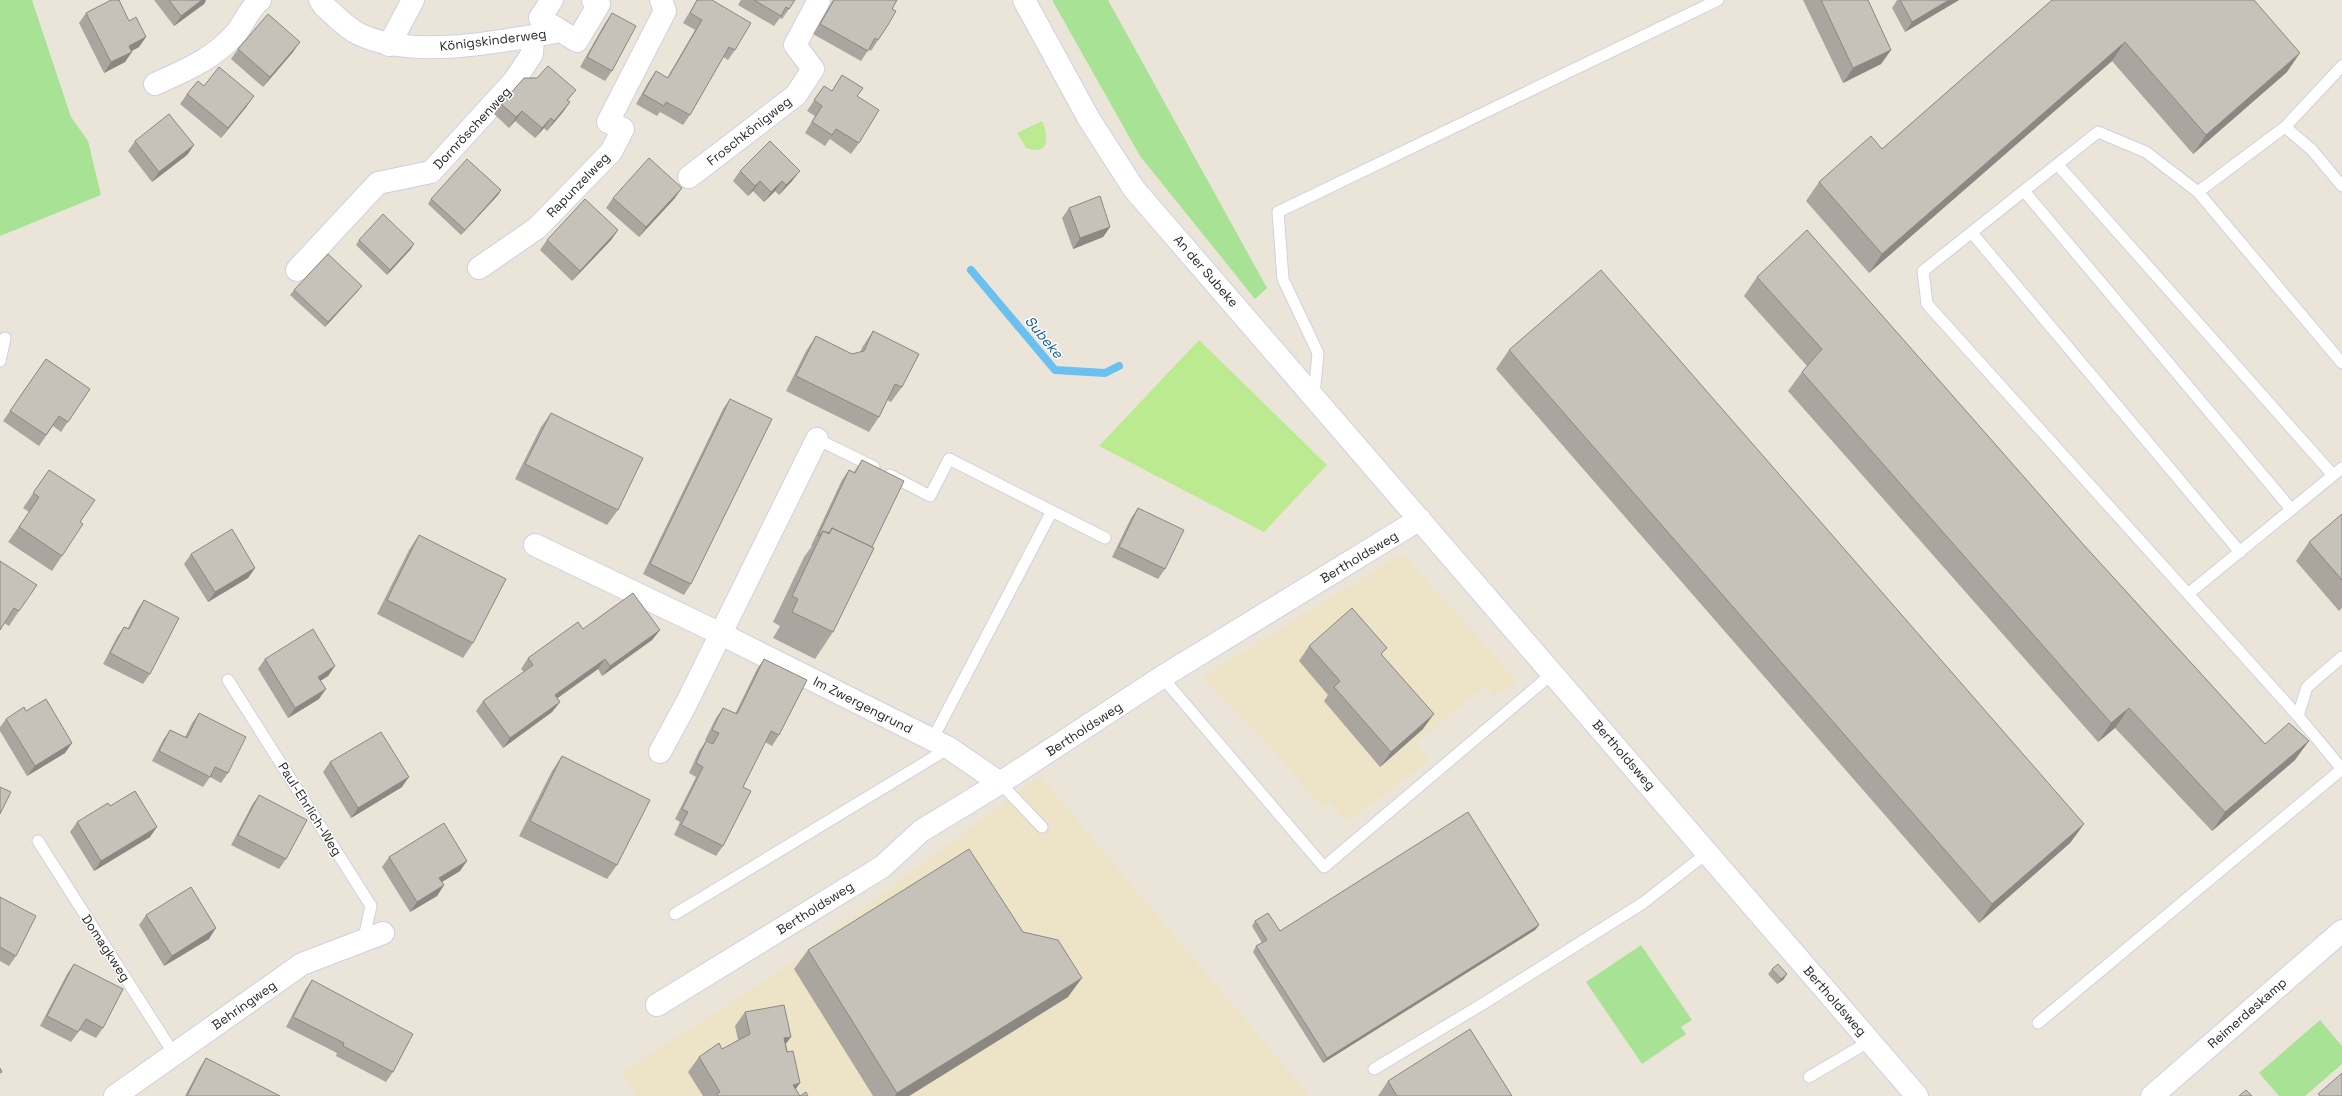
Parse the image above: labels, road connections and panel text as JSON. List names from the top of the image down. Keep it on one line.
{"streets":{"street":["Königskinderweg","Dornröschenweg","Froschkönigweg","Rapunzelweg","An der Subeke","Bertholdsweg","Im Zwergengrund","Behringweg","Reimerdeskamp"],"lane":["Paul-Ehrlich-Weg","Domagkweg"]},"crossings":[["Königskinderweg","Dornröschenweg"],["An der Subeke","Bertholdsweg"],["Bertholdsweg","Im Zwergengrund"],["Paul-Ehrlich-Weg","Behringweg"],["Domagkweg","Behringweg"]],"water":["Subeke"]}
